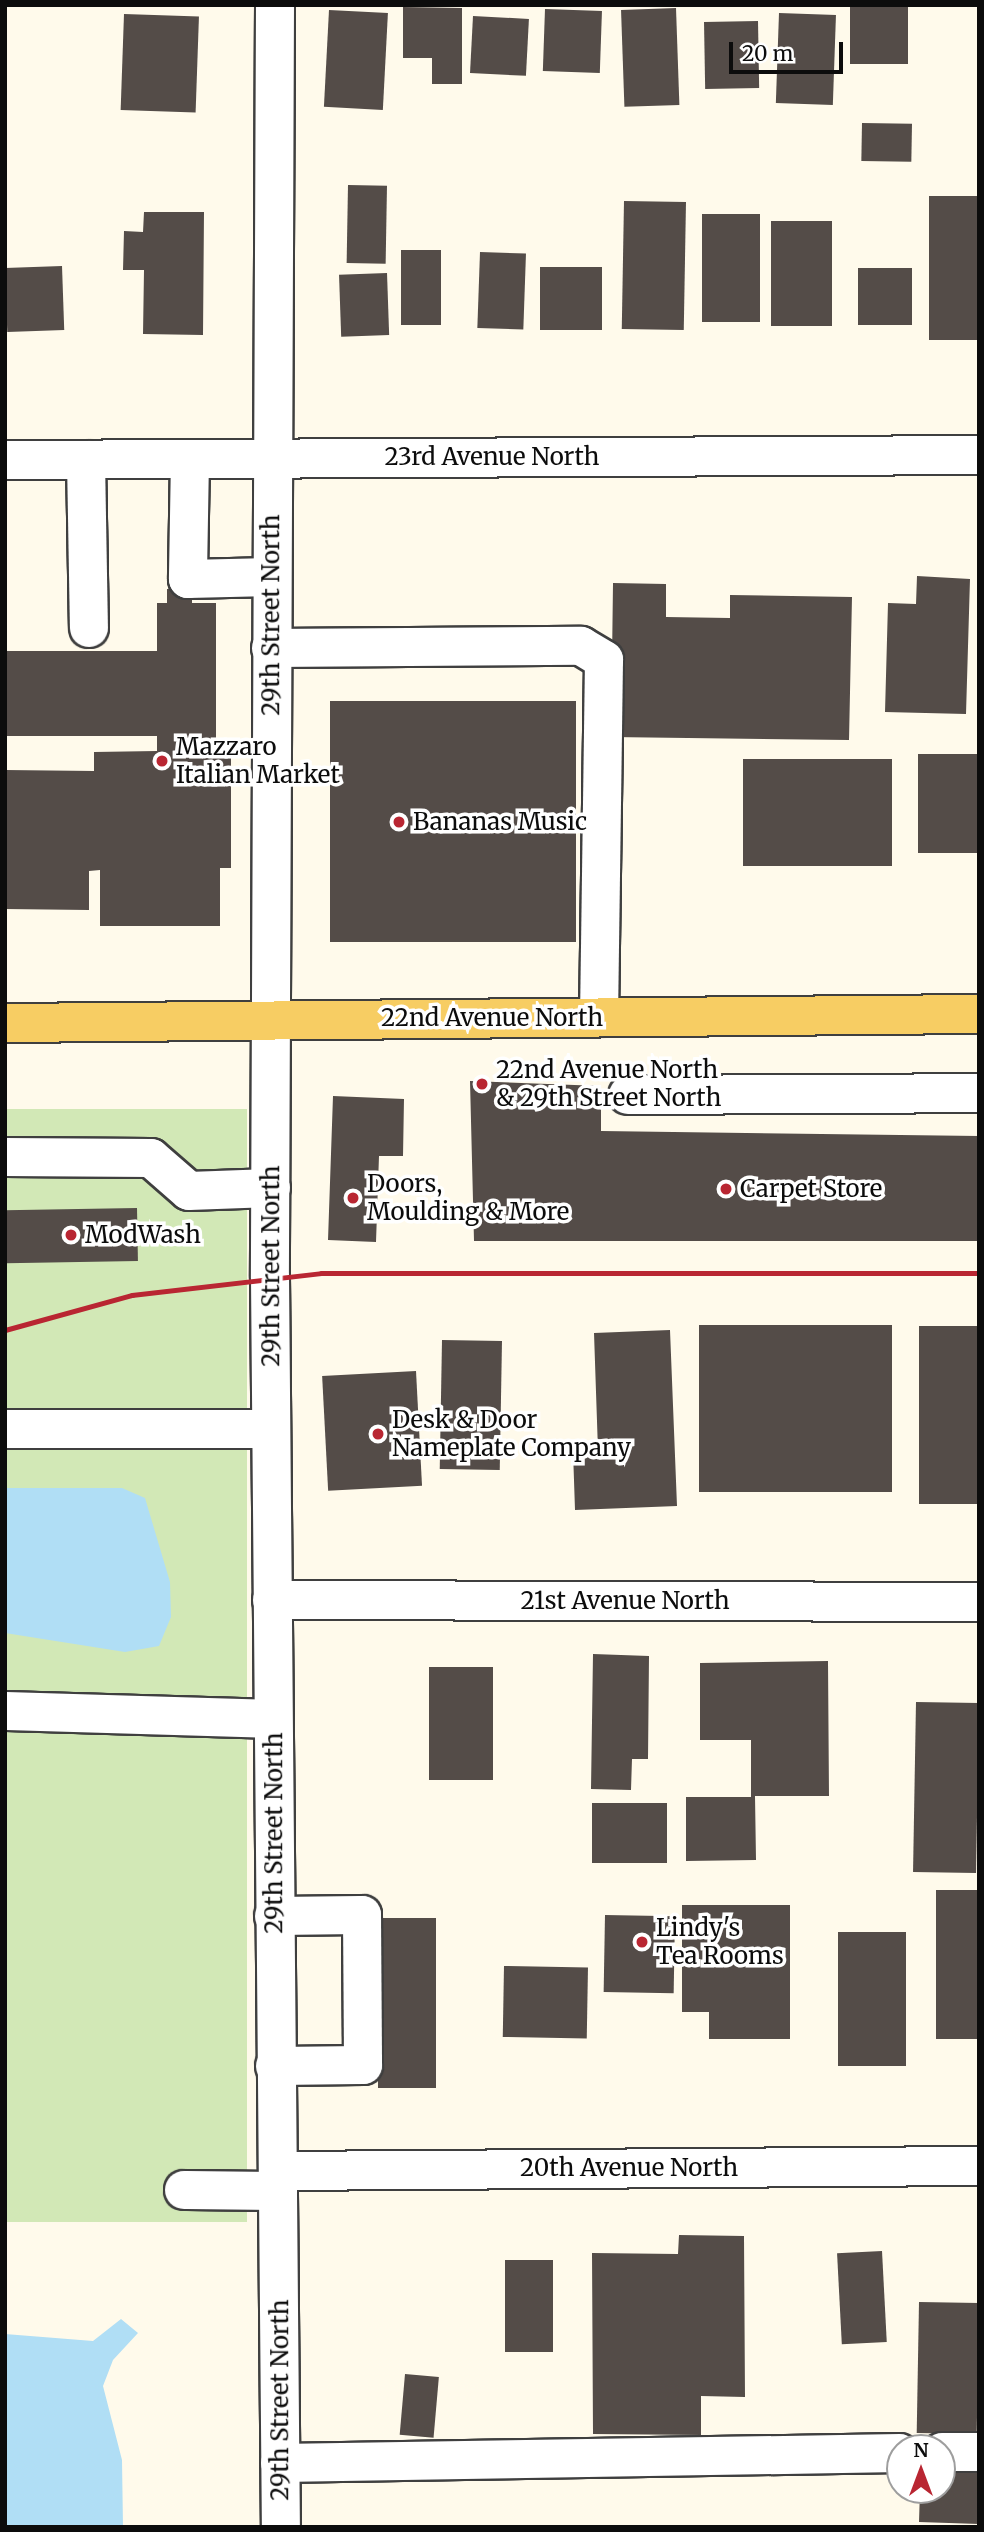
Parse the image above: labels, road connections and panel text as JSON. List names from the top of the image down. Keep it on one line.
{"streets":{"main road":["22nd Avenue North"],"street":["23rd Avenue North","29th Street North","21st Avenue North","20th Avenue North"]},"crossings":[["23rd Avenue North","29th Street North"],["29th Street North","22nd Avenue North"],["29th Street North","21st Avenue North"],["29th Street North","20th Avenue North"]],"places":["Mazzaro Italian Market","Bananas Music","22nd Avenue North & 29th Street North","Carpet Store","Doors, Moulding & More","ModWash","Desk & Door Nameplate Company","Lindy's Tea Rooms"],"scale_bar":"20 m","north":"top"}
